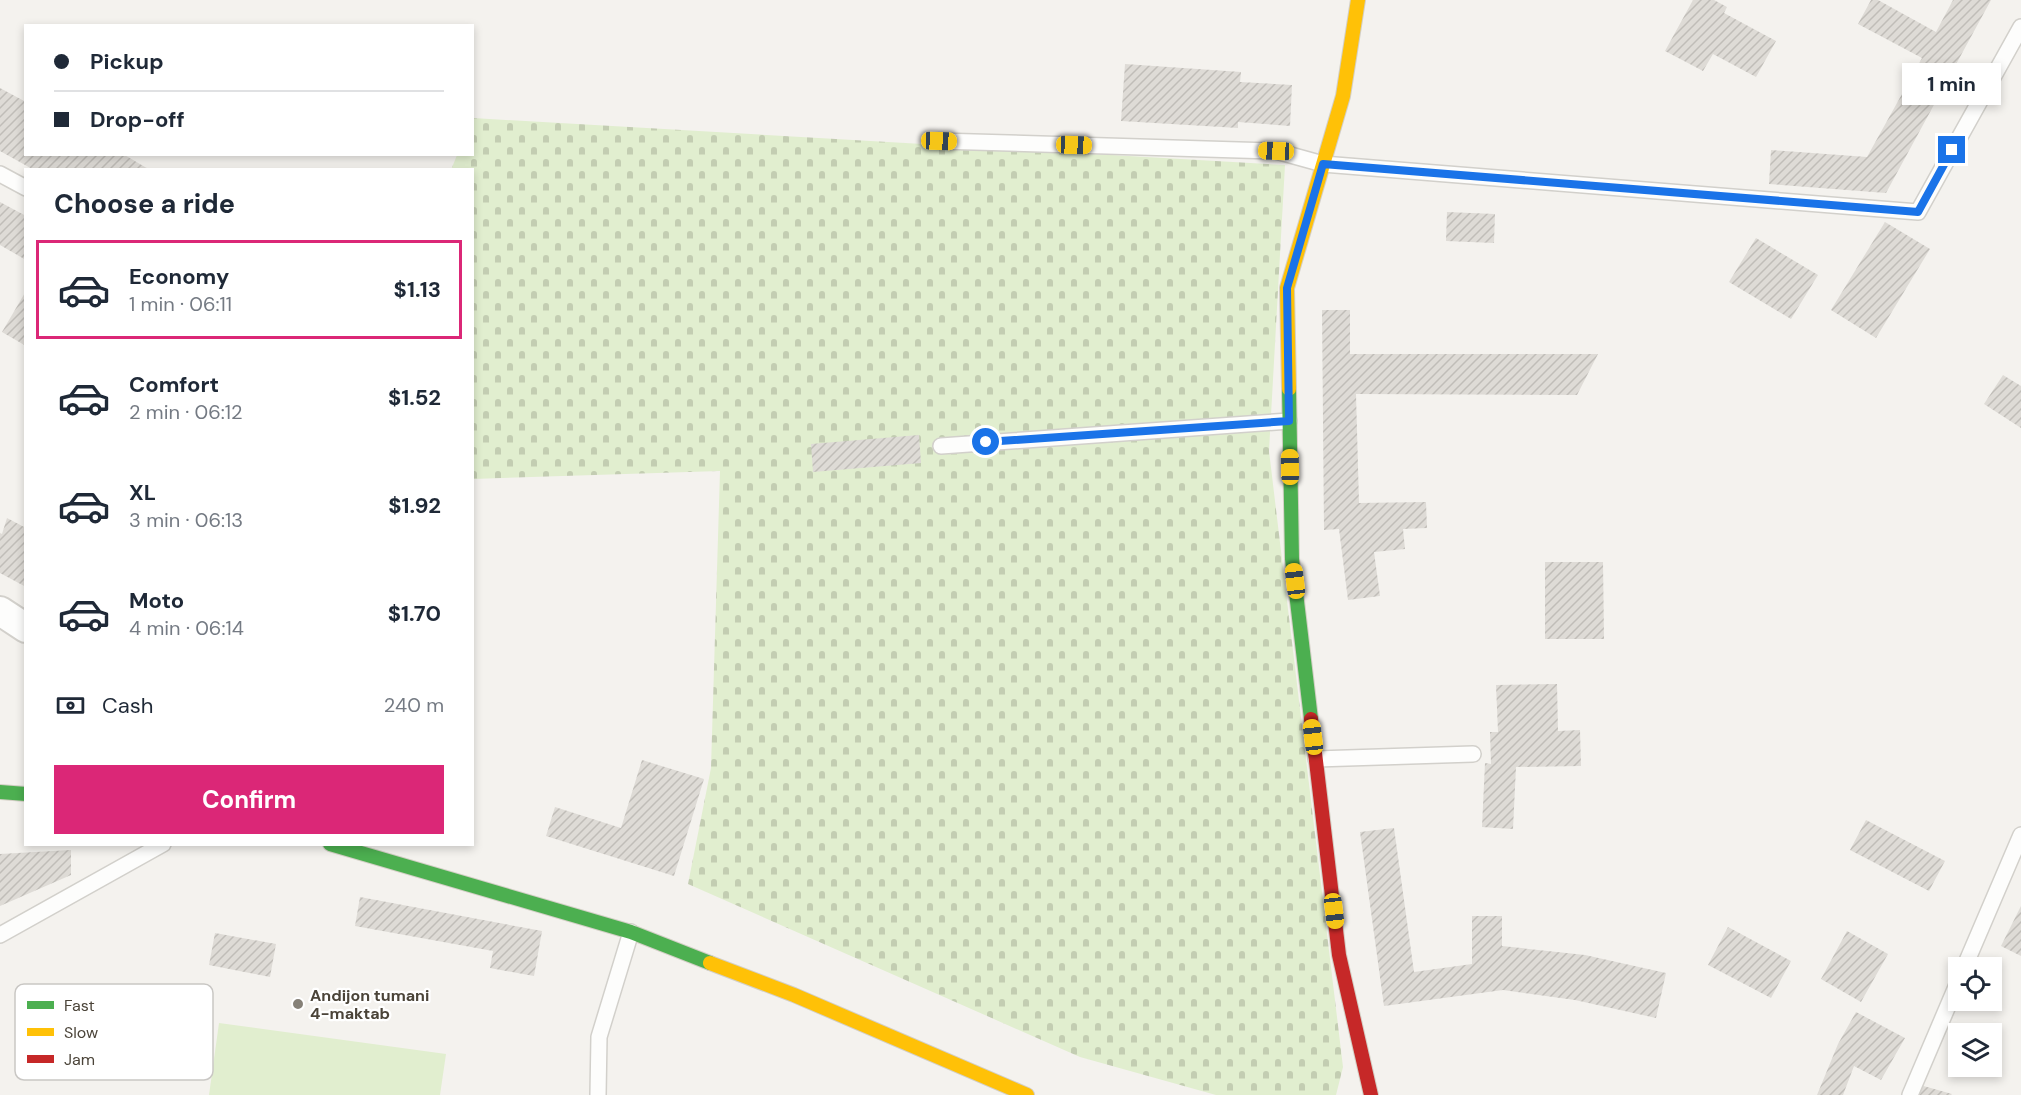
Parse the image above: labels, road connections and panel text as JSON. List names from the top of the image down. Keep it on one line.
{"places":["Andijon tumani 4-maktab"],"legend":["Fast","Slow","Jam"],"page":{"banner":["Pickup","Drop-off"],"bubble":"1 min","heading":"Choose a ride","list":[{"name":"Economy","note":"1 min · 06:11","value":"$1.13"},{"name":"Comfort","note":"2 min · 06:12","value":"$1.52"},{"name":"XL","note":"3 min · 06:13","value":"$1.92"},{"name":"Moto","note":"4 min · 06:14","value":"$1.70"}],"pay":["Cash","240 m"],"buttons":"Confirm"}}
